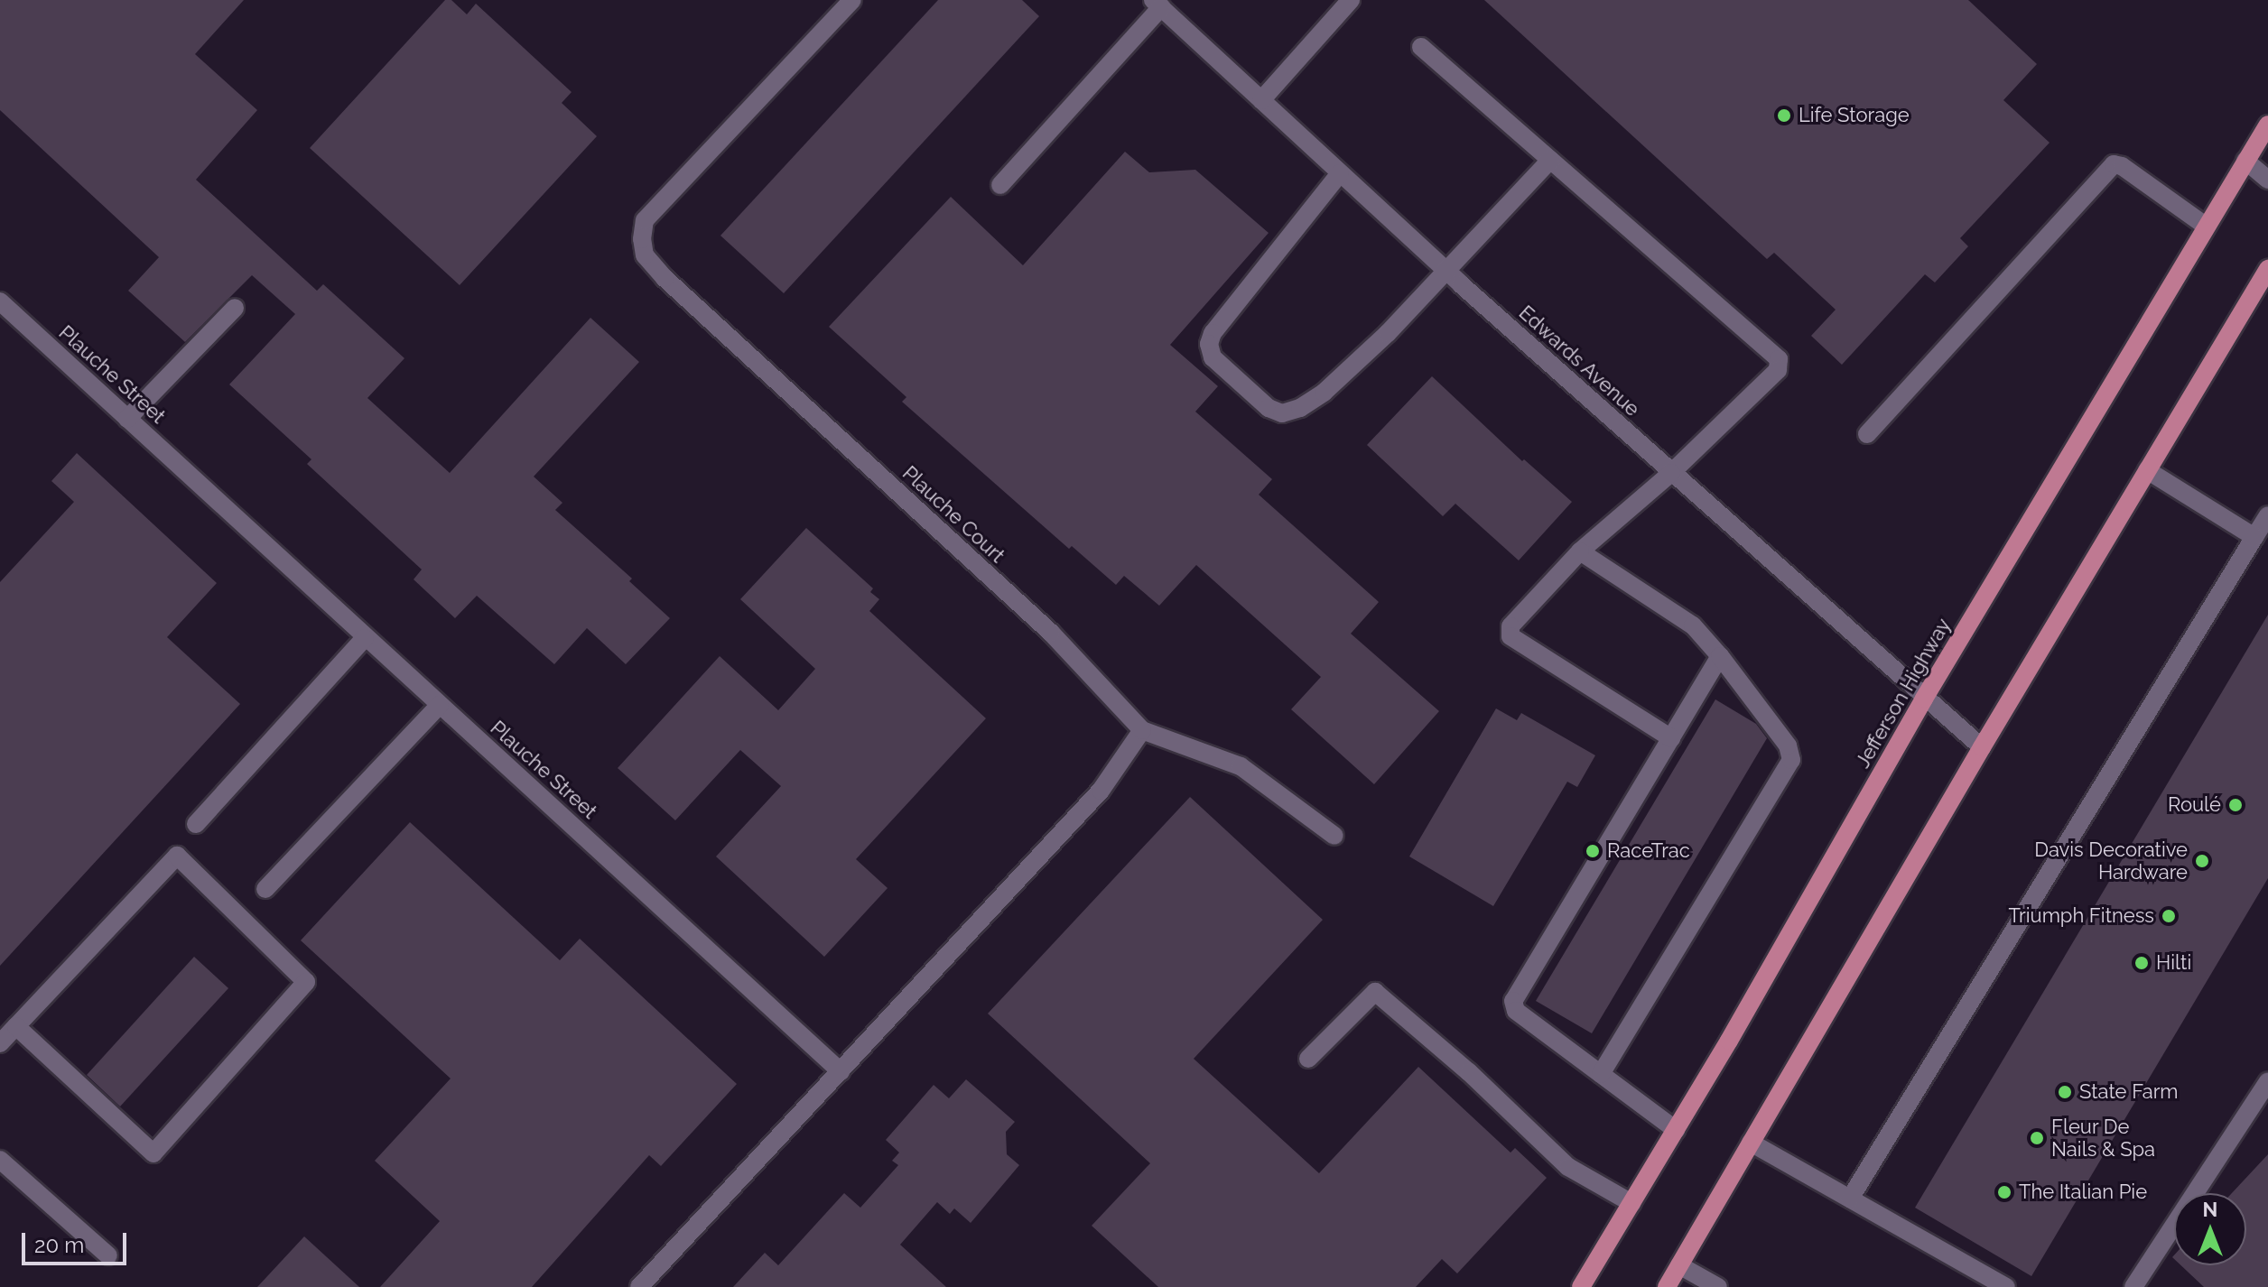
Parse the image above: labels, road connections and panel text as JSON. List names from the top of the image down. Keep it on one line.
{"streets":{"main road":["Jefferson Highway"],"street":["Edwards Avenue","Plauche Street","Plauche Court"]},"crossings":[["Edwards Avenue","Jefferson Highway"]],"places":["Life Storage","Roulé","RaceTrac","Davis Decorative Hardware","Triumph Fitness","Hilti","State Farm","Fleur De Nails & Spa","The Italian Pie"],"scale_bar":"20 m","north":"top"}
